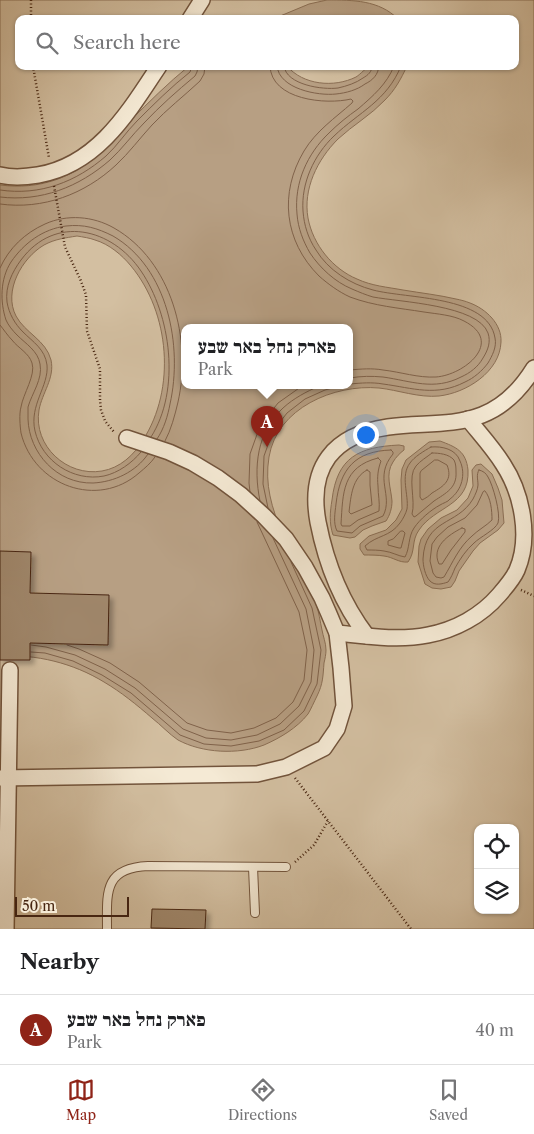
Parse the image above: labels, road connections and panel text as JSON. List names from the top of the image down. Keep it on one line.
{"scale_bar":"50 m","page":{"search":"Search here","popup":["פארק נחל באר שבע","Park"],"pins":"A","scale":"50 m","heading":"Nearby","list":[{"mark":"A","name":"פארק נחל באר שבע","note":"Park","value":"40 m"}],"nav":["Map","Directions","Saved"]}}
